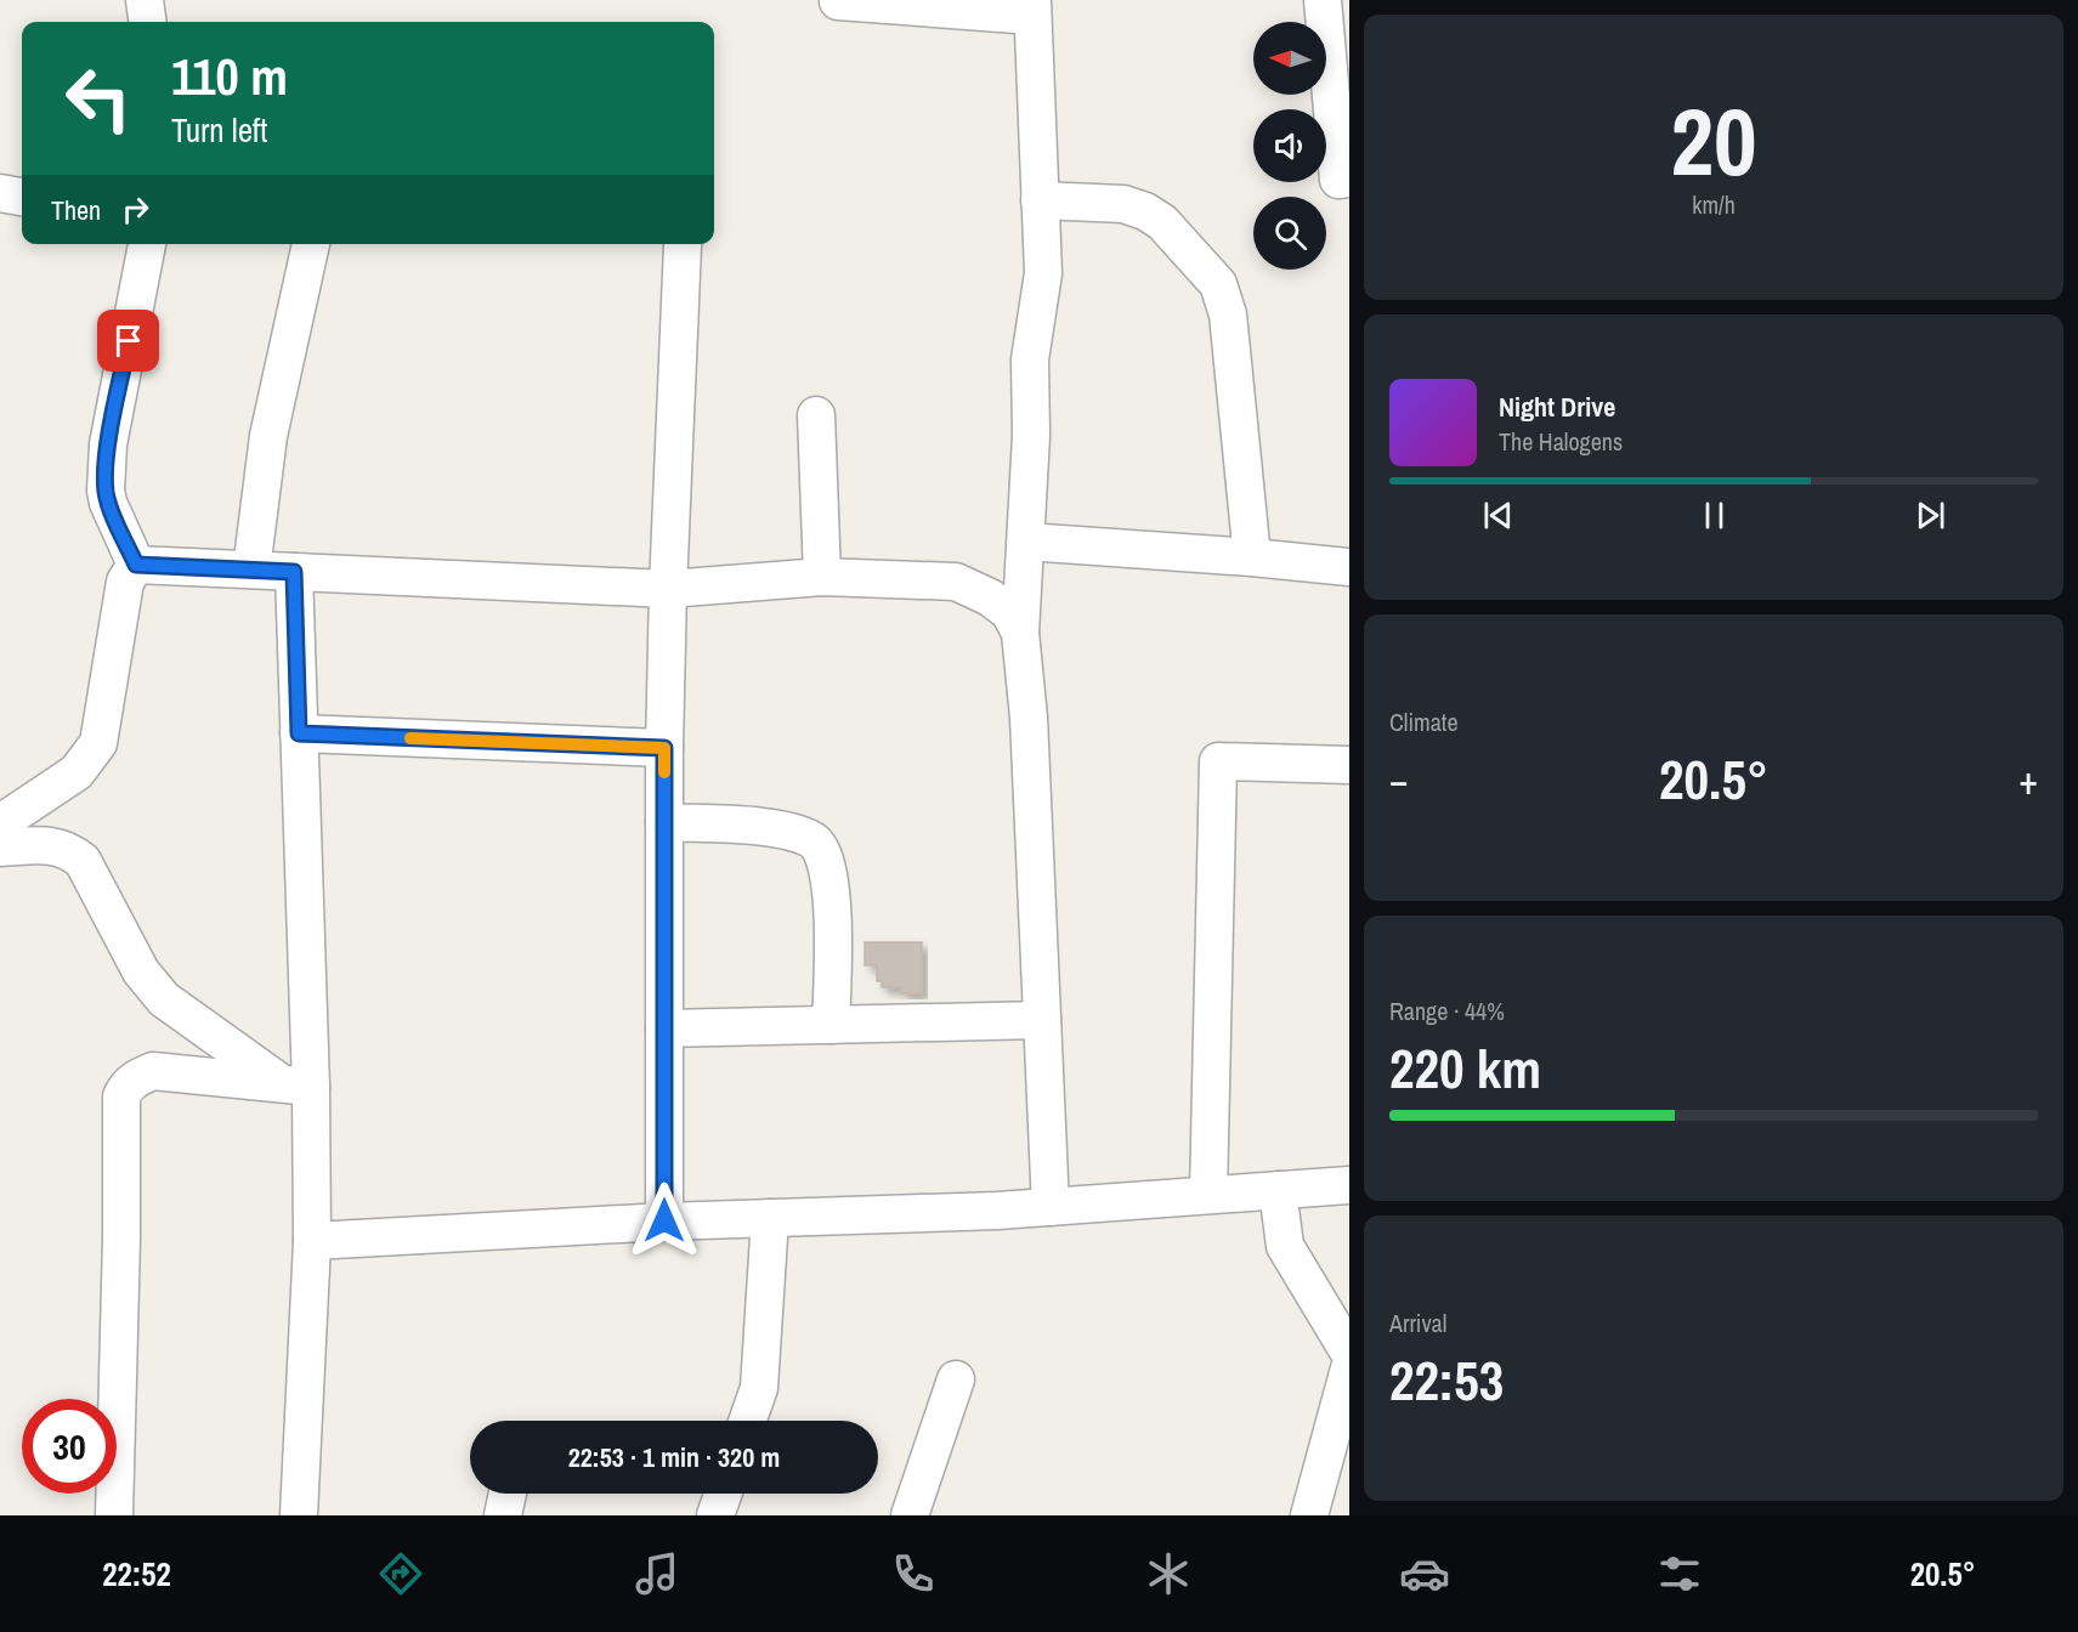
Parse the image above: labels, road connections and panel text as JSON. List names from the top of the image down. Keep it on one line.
{"north":"left","page":{"tile":[["20","km/h"],"Climate",["Range · 44%","220 km"],["Arrival","22:53"]],"turn":["110 m","Turn left"],"then":"Then","song":["Night Drive","The Halogens"],"heat":["−","20.5°","+"],"limit":"30","trip":"22:53 · 1 min · 320 m","tabs":["22:52","20.5°"]}}
